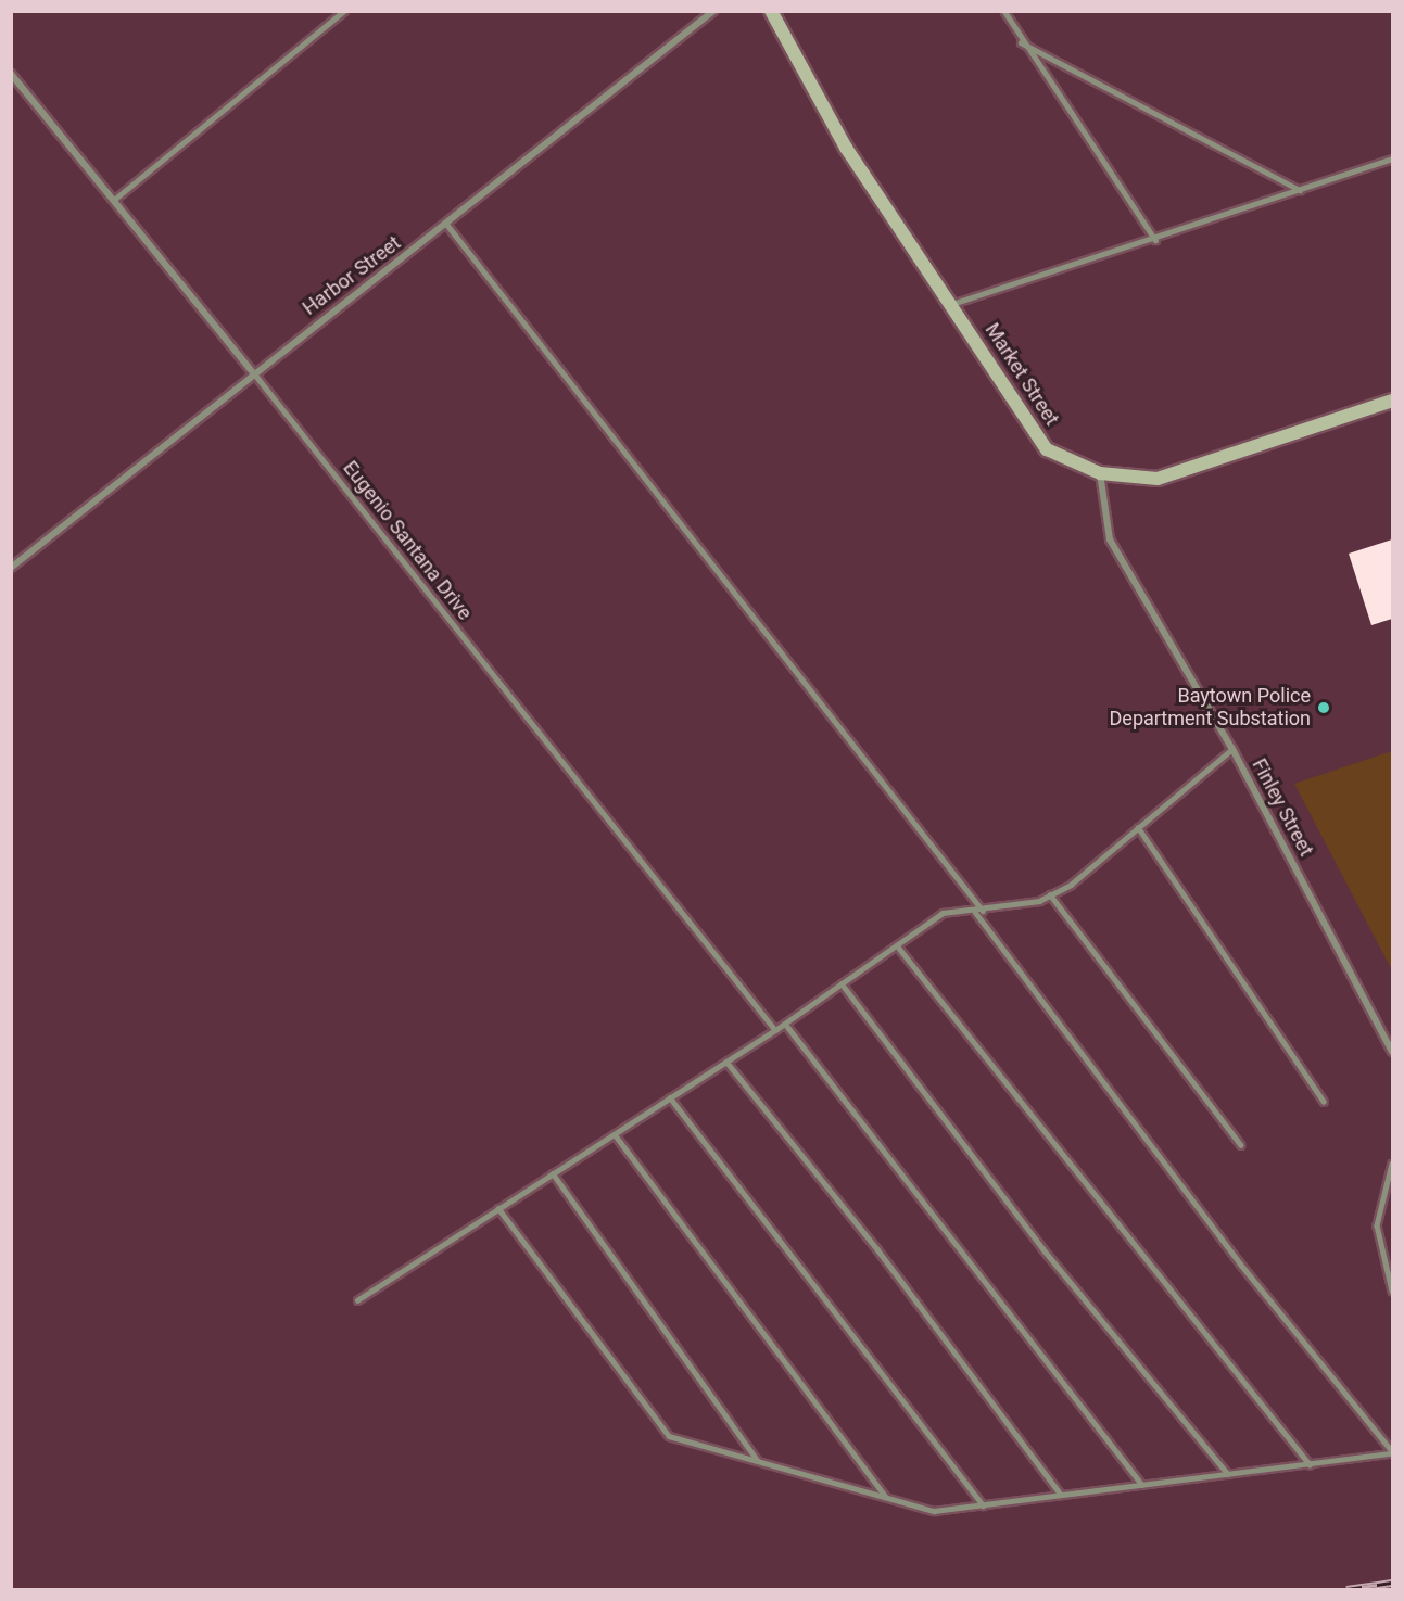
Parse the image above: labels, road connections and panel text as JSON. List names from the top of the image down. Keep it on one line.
{"streets":{"main road":["Market Street"],"street":["Harbor Street","Eugenio Santana Drive","Finley Street"]},"crossings":[["Harbor Street","Eugenio Santana Drive"],["Market Street","Finley Street"]],"places":["Baytown Police Department Substation"]}
